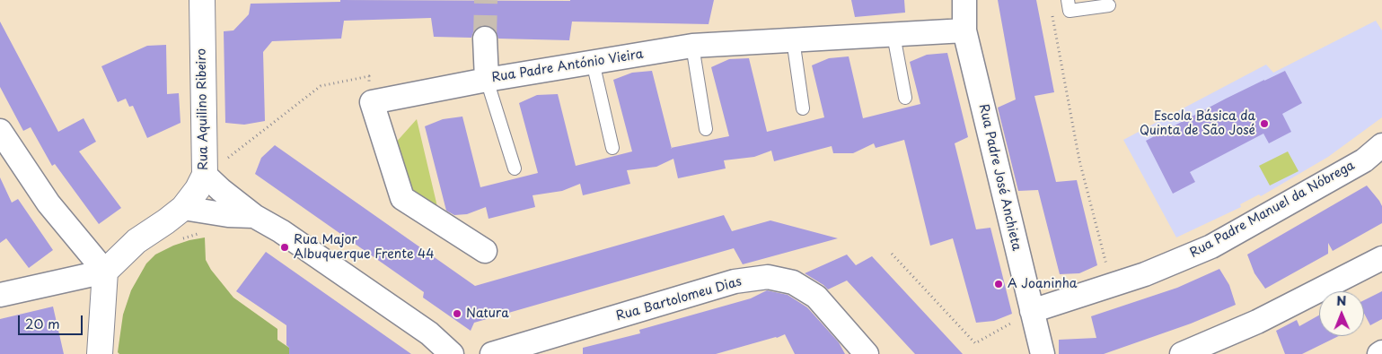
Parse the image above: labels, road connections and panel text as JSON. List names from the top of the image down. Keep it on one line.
{"streets":{"street":["Rua Padre António Vieira","Rua Aquilino Ribeiro","Rua Padre José Anchieta","Rua Padre Manuel da Nóbrega","Rua Bartolomeu Dias"]},"crossings":[["Rua Padre António Vieira","Rua Padre José Anchieta"],["Rua Padre José Anchieta","Rua Padre Manuel da Nóbrega"]],"places":["Escola Básica da Quinta de São José","Rua Major Albuquerque Frente 44","A Joaninha","Natura"],"scale_bar":"20 m","north":"top"}
